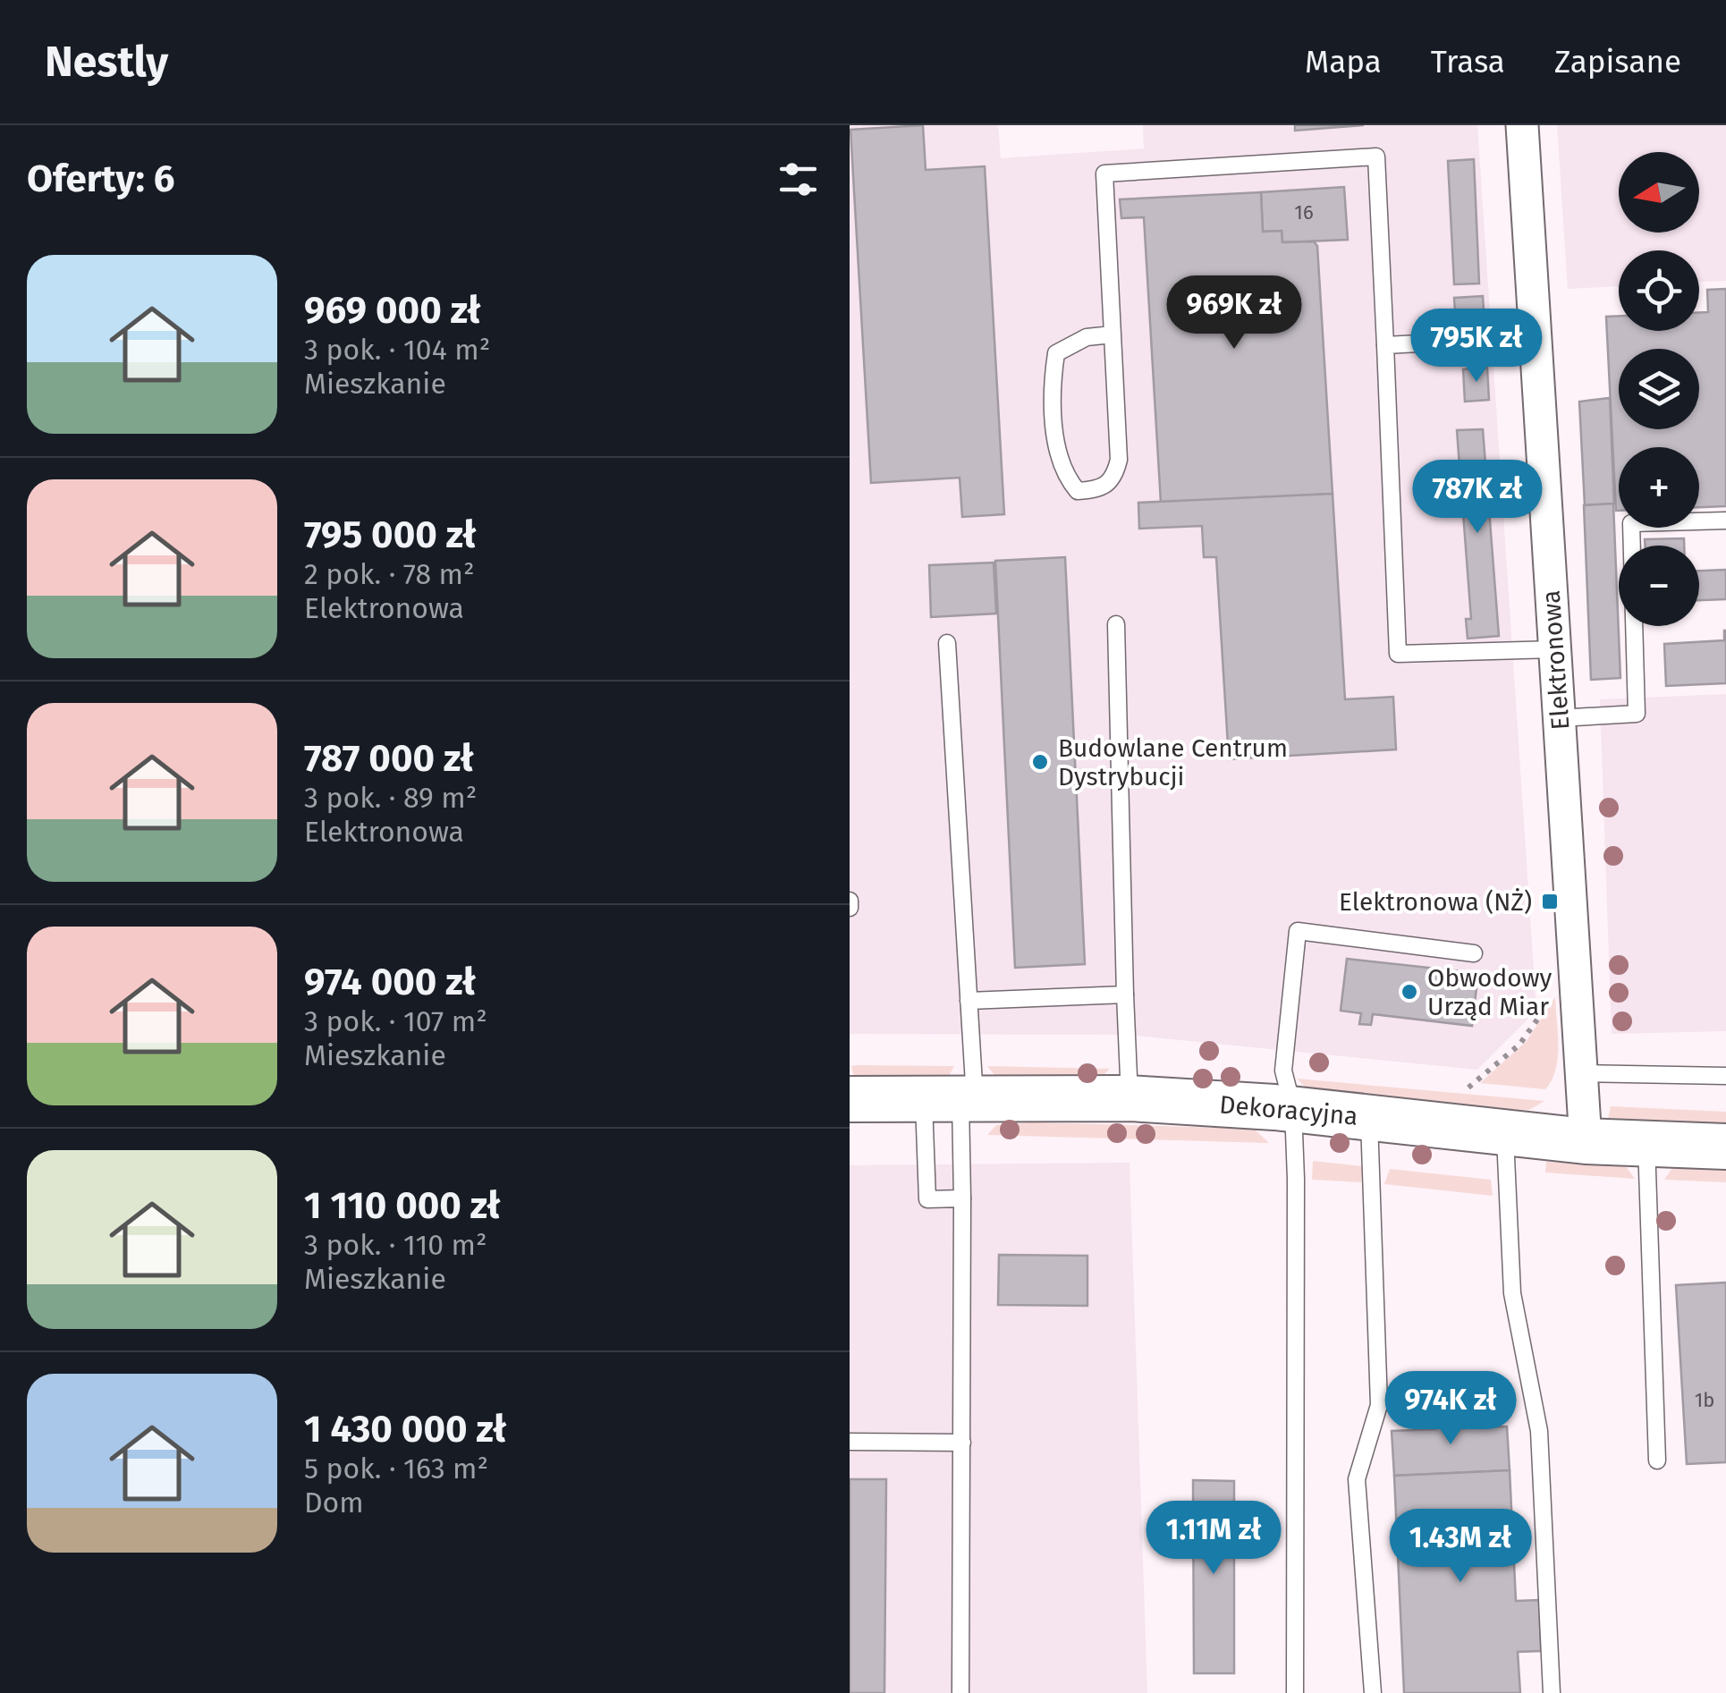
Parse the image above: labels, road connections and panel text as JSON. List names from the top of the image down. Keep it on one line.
{"streets":{"street":["Elektronowa","Dekoracyjna"]},"crossings":[["Elektronowa","Dekoracyjna"]],"places":{"other":["Budowlane Centrum Dystrybucji","Obwodowy Urząd Miar"],"transit":["Elektronowa (NŻ)"]},"house_numbers":["16","1b"],"north":"left","page":{"header":"Nestly","nav":["Mapa","Trasa","Zapisane"],"heading":"Oferty: 6","map_buttons":["+","−"],"list":[{"name":"969 000 zł","note":"3 pok. · 104 m² · Mieszkanie"},{"name":"795 000 zł","note":"2 pok. · 78 m² · Elektronowa"},{"name":"787 000 zł","note":"3 pok. · 89 m² · Elektronowa"},{"name":"974 000 zł","note":"3 pok. · 107 m² · Mieszkanie"},{"name":"1 110 000 zł","note":"3 pok. · 110 m² · Mieszkanie"},{"name":"1 430 000 zł","note":"5 pok. · 163 m² · Dom"}],"price":["969K zł","795K zł","787K zł","974K zł","1.11M zł","1.43M zł"]}}
